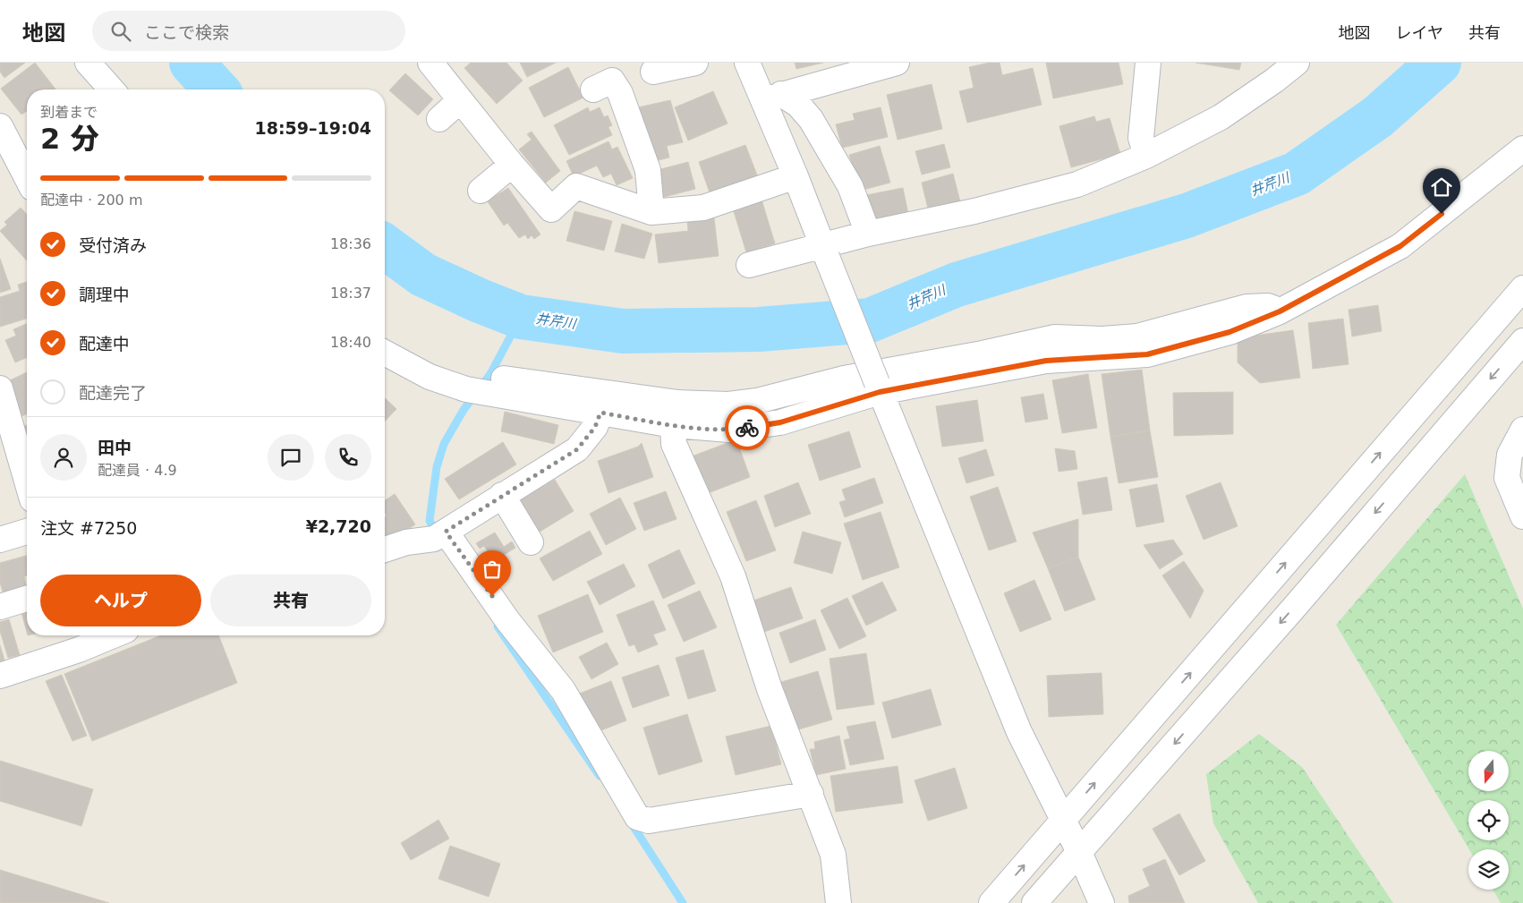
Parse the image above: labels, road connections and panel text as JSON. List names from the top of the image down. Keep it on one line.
{"water":["井芹川"],"north":"bottom","page":{"header":"地図","search":"ここで検索","nav":["地図","レイヤ","共有"],"heading":["2 分","到着まで","18:59–19:04"],"panel":["田中","配達員 · 4.9","注文 #7250","¥2,720"],"bar":"配達中 · 200 m","list":[["受付済み","18:36"],["調理中","18:37"],["配達中","18:40"],"配達完了"],"buttons":["ヘルプ","共有"]}}
